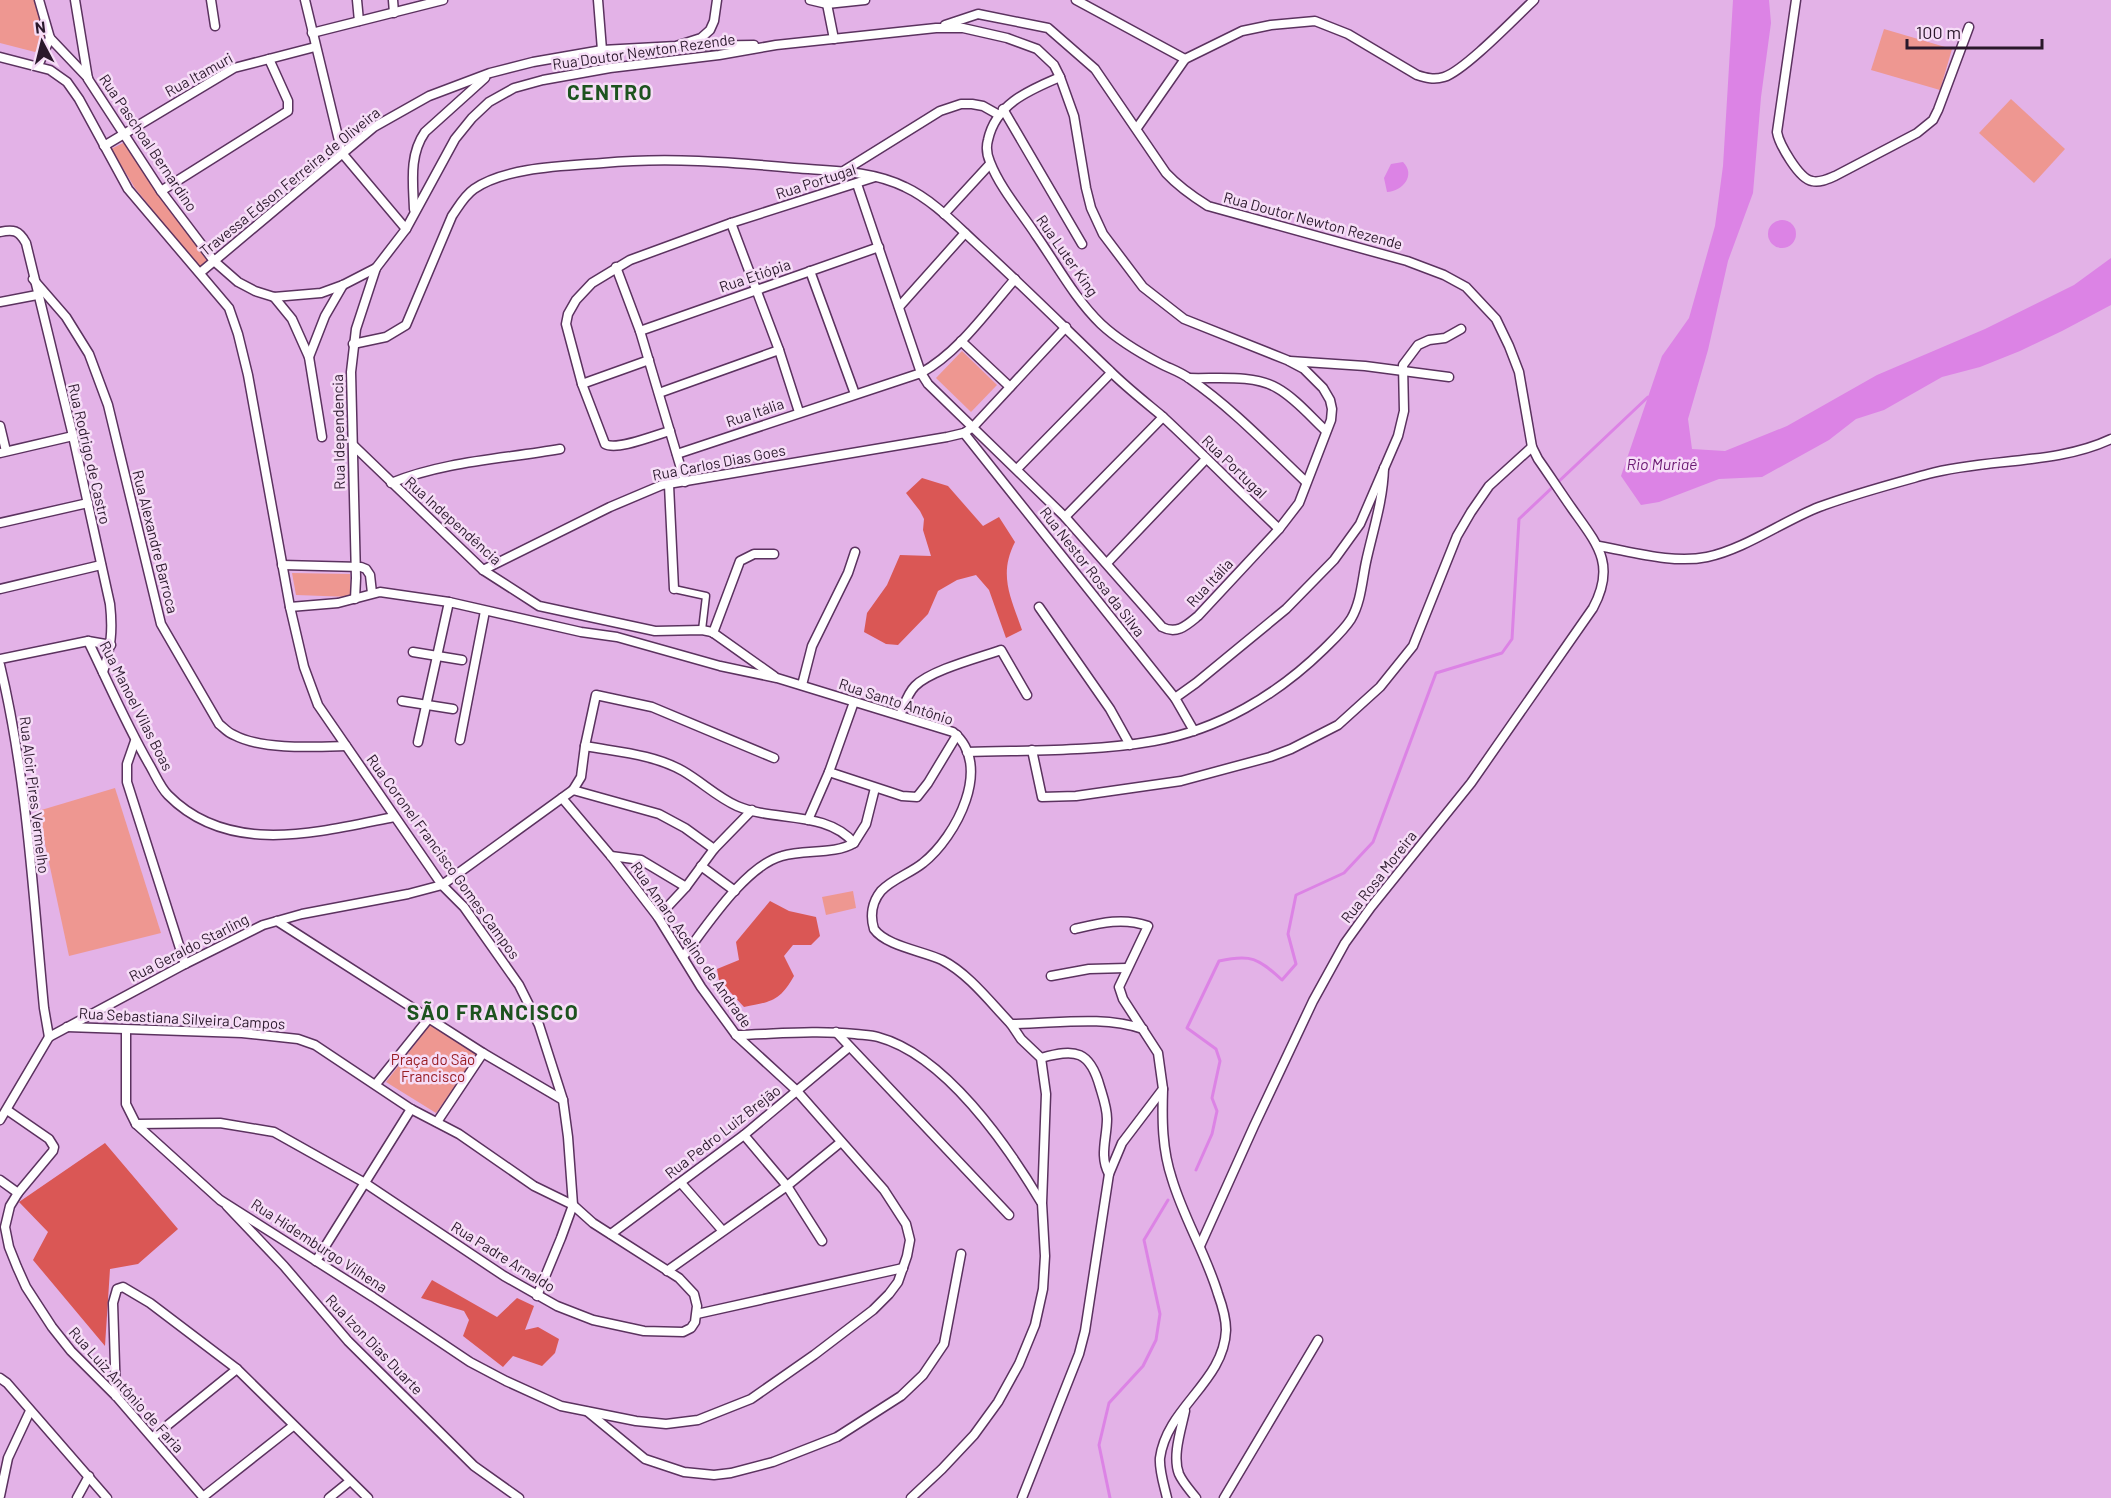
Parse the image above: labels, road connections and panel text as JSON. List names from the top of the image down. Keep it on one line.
{"streets":{"street":["Rua Doutor Newton Rezende","Rua Itamuri","Rua Paschoal Bernardino","Travessa Edson Ferreira de Oliveira","Rua Portugal","Rua Luter King","Rua Etiópia","Rua Itália","Rua Idependencia","Rua Rodrigo de Castro","Rua Carlos Dias Goes","Rua Independência","Rua Alexandre Barroca","Rua Nestor Rosa da Silva","Rua Santo Antônio","Rua Manoel Vilas Boas","Rua Alcir Pires Vermelho","Rua Coronel Francisco Gomes Campos","Rua Rosa Moreira","Rua Amaro Acelino de Andrade","Rua Geraldo Starling","Rua Sebastiana Silveira Campos","Rua Pedro Luiz Brejão","Rua Hidemburgo Vilhena","Rua Padre Arnaldo","Rua Izon Dias Duarte","Rua Luiz Antônio de Faria"]},"crossings":[["Rua Doutor Newton Rezende","Rua Itália"],["Rua Doutor Newton Rezende","Rua Idependencia"],["Rua Doutor Newton Rezende","Rua Rosa Moreira"],["Rua Itamuri","Rua Paschoal Bernardino"],["Rua Paschoal Bernardino","Travessa Edson Ferreira de Oliveira"],["Travessa Edson Ferreira de Oliveira","Rua Coronel Francisco Gomes Campos"],["Rua Portugal","Rua Itália"],["Rua Portugal","Rua Carlos Dias Goes"],["Rua Luter King","Rua Itália"],["Rua Itália","Rua Carlos Dias Goes"],["Rua Idependencia","Rua Independência"],["Rua Rodrigo de Castro","Rua Alexandre Barroca"],["Rua Rodrigo de Castro","Rua Manoel Vilas Boas"],["Rua Carlos Dias Goes","Rua Independência"],["Rua Carlos Dias Goes","Rua Nestor Rosa da Silva"],["Rua Independência","Rua Santo Antônio"],["Rua Alexandre Barroca","Rua Coronel Francisco Gomes Campos"],["Rua Manoel Vilas Boas","Rua Coronel Francisco Gomes Campos"],["Rua Alcir Pires Vermelho","Rua Geraldo Starling"],["Rua Coronel Francisco Gomes Campos","Rua Geraldo Starling"],["Rua Coronel Francisco Gomes Campos","Rua Sebastiana Silveira Campos"],["Rua Coronel Francisco Gomes Campos","Rua Padre Arnaldo"],["Rua Amaro Acelino de Andrade","Rua Geraldo Starling"],["Rua Amaro Acelino de Andrade","Rua Pedro Luiz Brejão"],["Rua Amaro Acelino de Andrade","Rua Hidemburgo Vilhena"],["Rua Geraldo Starling","Rua Sebastiana Silveira Campos"],["Rua Sebastiana Silveira Campos","Rua Hidemburgo Vilhena"],["Rua Hidemburgo Vilhena","Rua Padre Arnaldo"],["Rua Hidemburgo Vilhena","Rua Izon Dias Duarte"]],"districts":["CENTRO","SÃO FRANCISCO"],"water":["Rio Muriaé"],"parks":["Praça do São Francisco"],"scale_bar":"100 m","north":"top"}
